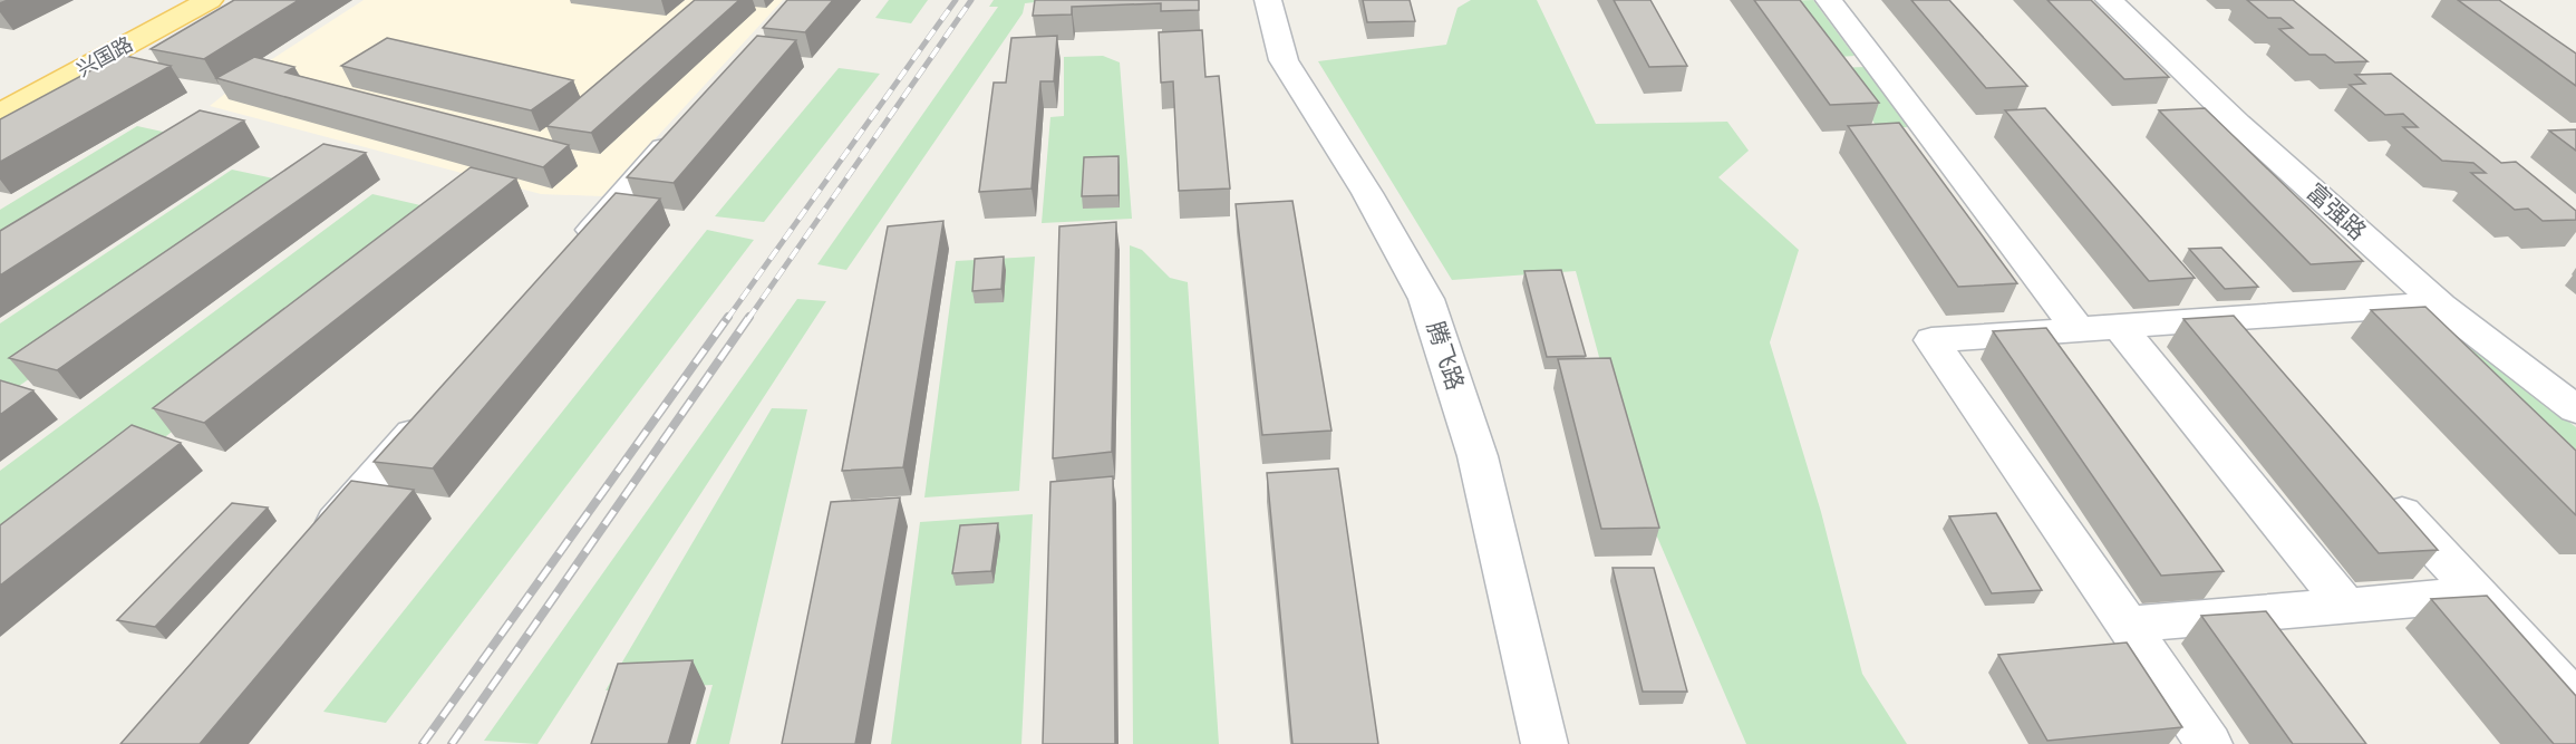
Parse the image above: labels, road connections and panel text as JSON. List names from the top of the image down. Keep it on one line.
{"streets":{"main road":["兴国路"],"street":["富强路","腾飞路"]}}
